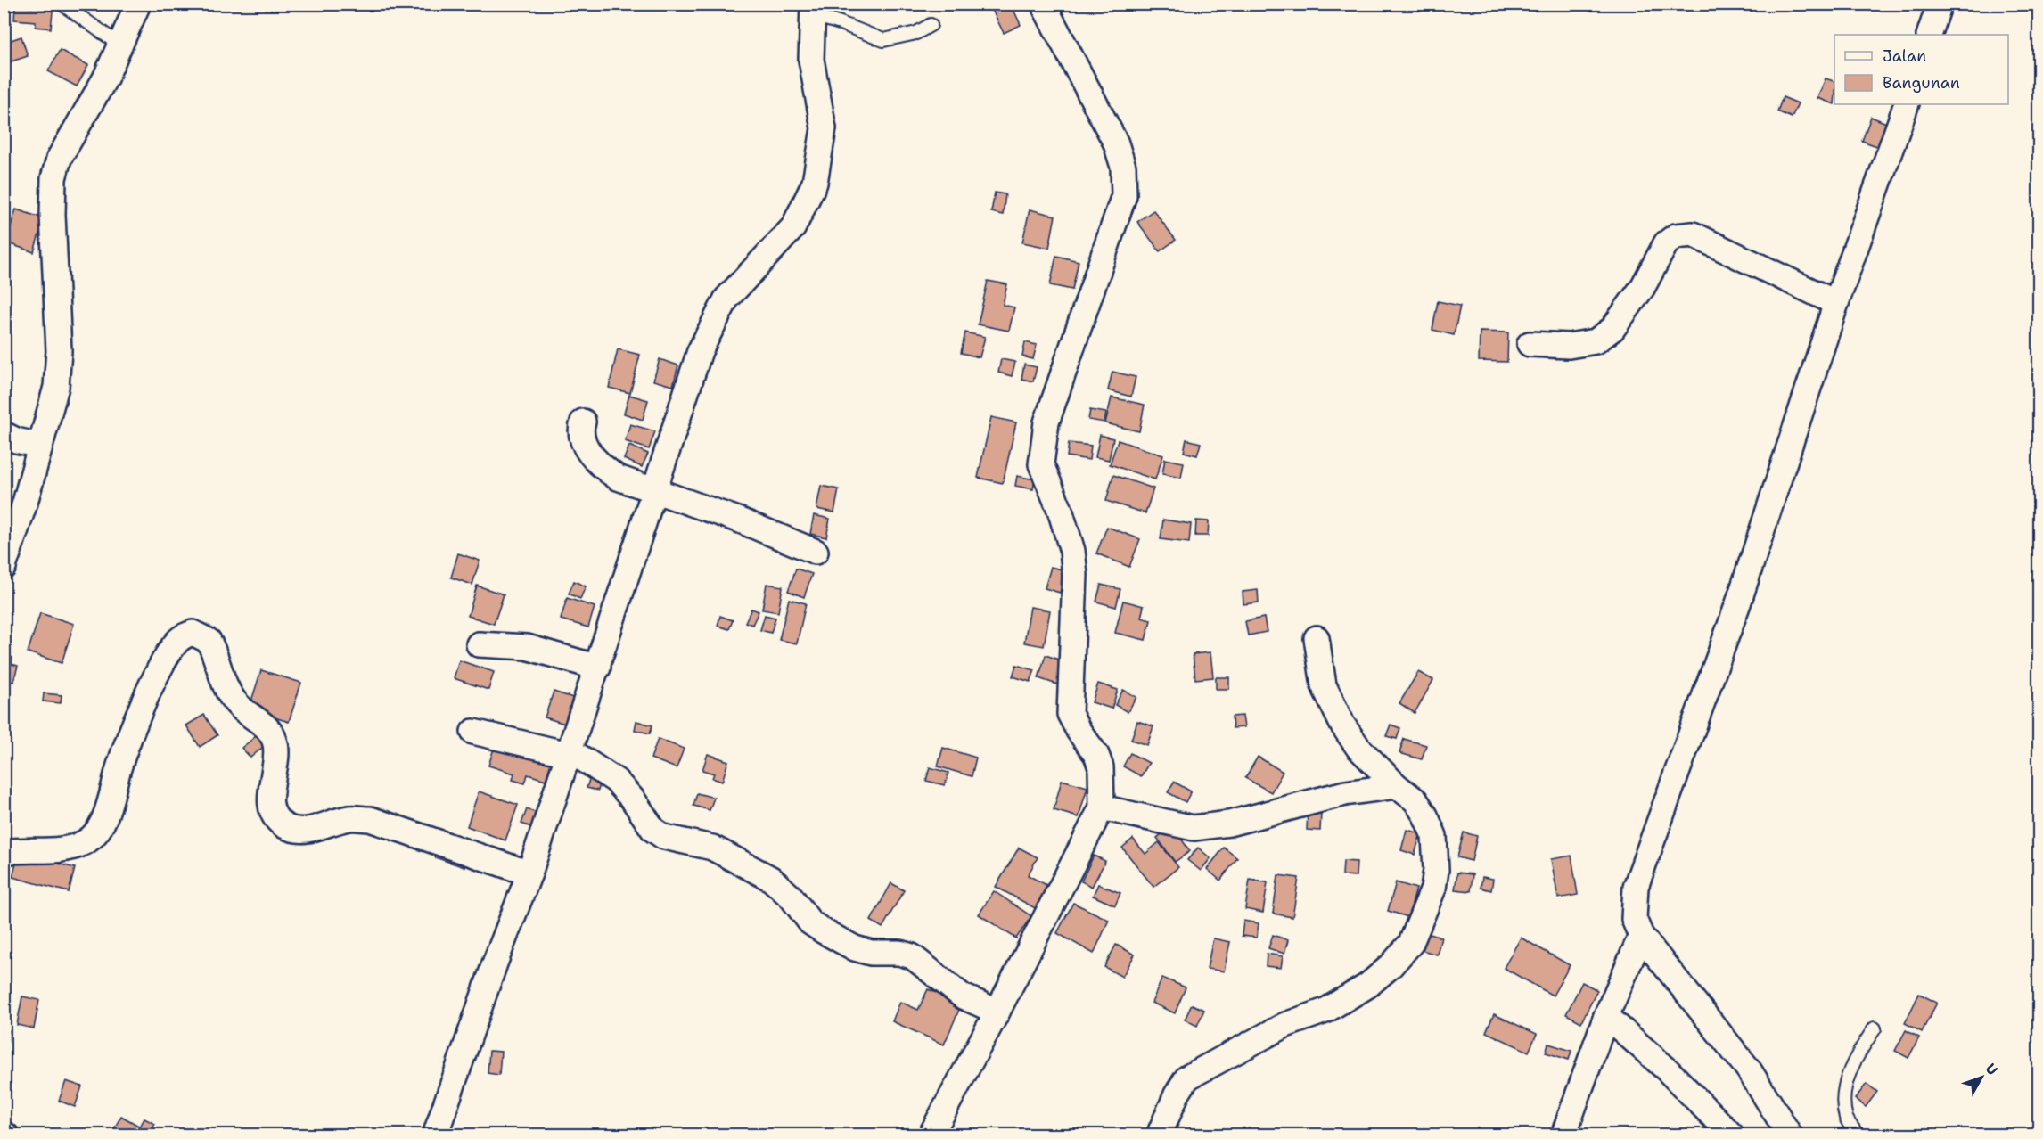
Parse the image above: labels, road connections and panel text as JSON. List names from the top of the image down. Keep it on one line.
{"legend":["Jalan","Bangunan"],"north":"top right"}
